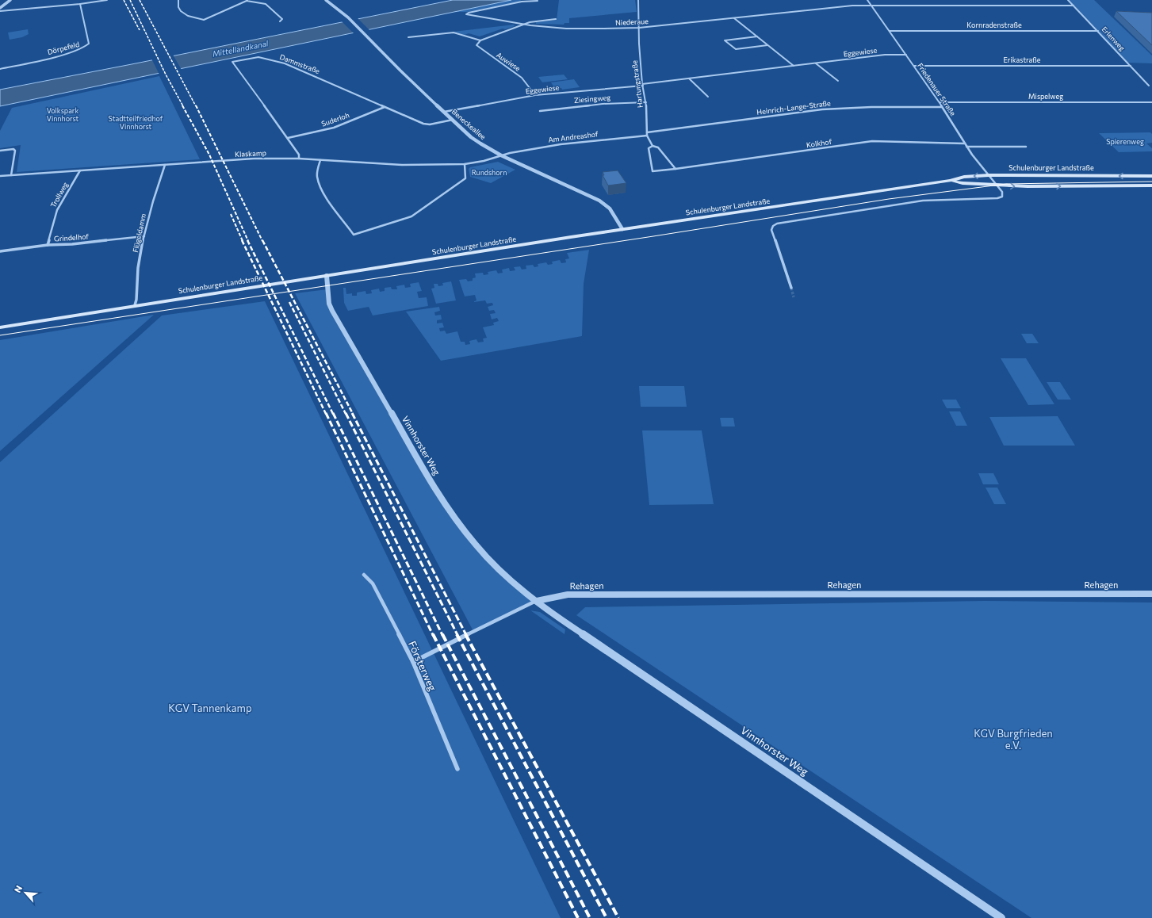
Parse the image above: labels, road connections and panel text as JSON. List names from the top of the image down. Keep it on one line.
{"streets":{"main road":["Schulenburger Landstraße"],"street":["Niederaue","Kornradenstraße","Erlenweg","Dörpefeld","Eggewiese","Erikastraße","Auwiese","Dammstraße","Hartungstraße","Friedenauer Straße","Mispelweg","Ziesingweg","Heinrich-Lange-Straße","Suderloh","Beneckeallee","Am Andreashof","Kolkhof","Klaskamp","Trollweg","Flügeldamm","Grindelhof","Vinnhorster Weg","Rehagen","Försterweg"]},"crossings":[["Niederaue","Erlenweg"],["Niederaue","Hartungstraße"],["Niederaue","Friedenauer Straße"],["Kornradenstraße","Erlenweg"],["Kornradenstraße","Friedenauer Straße"],["Erlenweg","Erikastraße"],["Eggewiese","Auwiese"],["Eggewiese","Hartungstraße"],["Eggewiese","Friedenauer Straße"],["Eggewiese","Beneckeallee"],["Erikastraße","Friedenauer Straße"],["Dammstraße","Suderloh"],["Dammstraße","Beneckeallee"],["Dammstraße","Klaskamp"],["Hartungstraße","Ziesingweg"],["Hartungstraße","Heinrich-Lange-Straße"],["Hartungstraße","Am Andreashof"],["Friedenauer Straße","Mispelweg"],["Friedenauer Straße","Heinrich-Lange-Straße"],["Friedenauer Straße","Kolkhof"],["Friedenauer Straße","Schulenburger Landstraße"],["Beneckeallee","Am Andreashof"],["Beneckeallee","Klaskamp"],["Beneckeallee","Schulenburger Landstraße"],["Am Andreashof","Klaskamp"],["Klaskamp","Trollweg"],["Klaskamp","Flügeldamm"],["Schulenburger Landstraße","Flügeldamm"],["Schulenburger Landstraße","Vinnhorster Weg"],["Trollweg","Grindelhof"],["Flügeldamm","Grindelhof"],["Vinnhorster Weg","Rehagen"]],"water":["Mittellandkanal"],"parks":["Volkspark Vinnhorst","Stadtteilfriedhof Vinnhorst","Spierenweg","Rundshorn","KGV Tannenkamp","KGV Burgfrieden e.V."],"north":"top left"}
